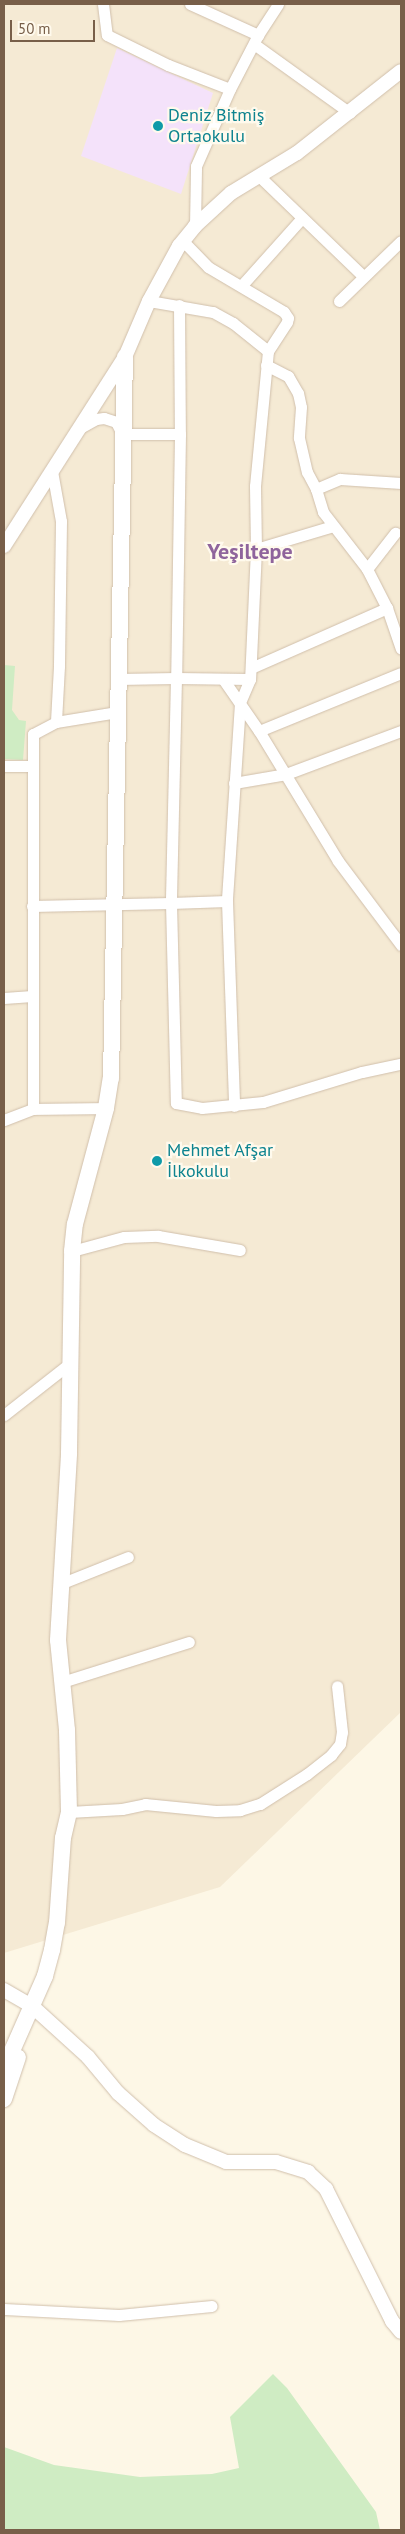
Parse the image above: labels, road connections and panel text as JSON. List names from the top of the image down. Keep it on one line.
{"districts":["Yeşiltepe"],"places":["Deniz Bitmiş Ortaokulu","Mehmet Afşar İlkokulu"],"scale_bar":"50 m"}
